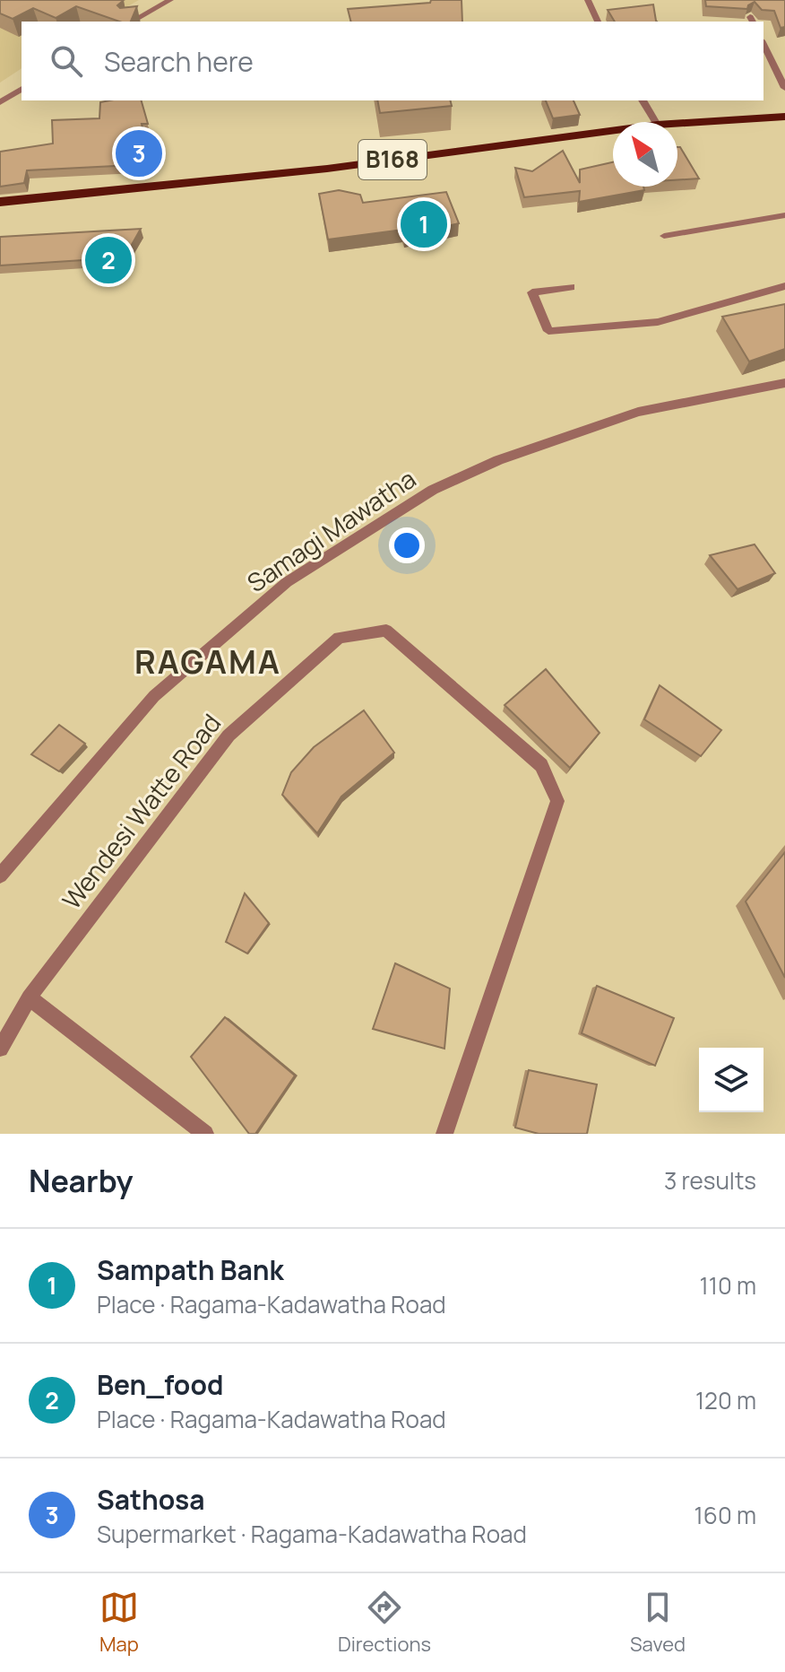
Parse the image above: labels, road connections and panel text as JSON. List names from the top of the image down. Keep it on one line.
{"streets":{"main road":["B168"],"street":["Samagi Mawatha","Wendesi Watte Road"]},"districts":["RAGAMA"],"north":"top left","page":{"search":"Search here","pins":["3","1","2"],"heading":["Nearby","3 results"],"list":[{"mark":"1","name":"Sampath Bank","note":"Place · Ragama-Kadawatha Road","value":"110 m"},{"mark":"2","name":"Ben_food","note":"Place · Ragama-Kadawatha Road","value":"120 m"},{"mark":"3","name":"Sathosa","note":"Supermarket · Ragama-Kadawatha Road","value":"160 m"}],"nav":["Map","Directions","Saved"]}}
